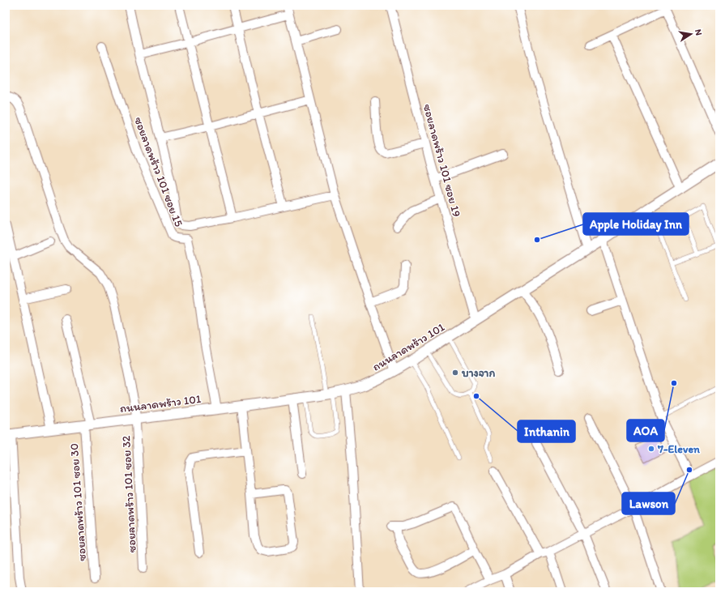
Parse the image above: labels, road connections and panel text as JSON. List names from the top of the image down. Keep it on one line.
{"streets":{"street":["ซอยลาดพร้าว 101 ซอย 19","ซอยลาดพร้าว 101 ซอย 15","ถนนลาดพร้าว 101","ซอยลาดพร้าว 101 ซอย 32","ซอยลาดพร้าว 101 ซอย 30"]},"crossings":[["ซอยลาดพร้าว 101 ซอย 19","ถนนลาดพร้าว 101"],["ซอยลาดพร้าว 101 ซอย 15","ถนนลาดพร้าว 101"],["ถนนลาดพร้าว 101","ซอยลาดพร้าว 101 ซอย 32"],["ถนนลาดพร้าว 101","ซอยลาดพร้าว 101 ซอย 30"]],"places":["Apple Holiday Inn","บางจาก","AOA","Inthanin","7-Eleven","Lawson"],"north":"right"}
